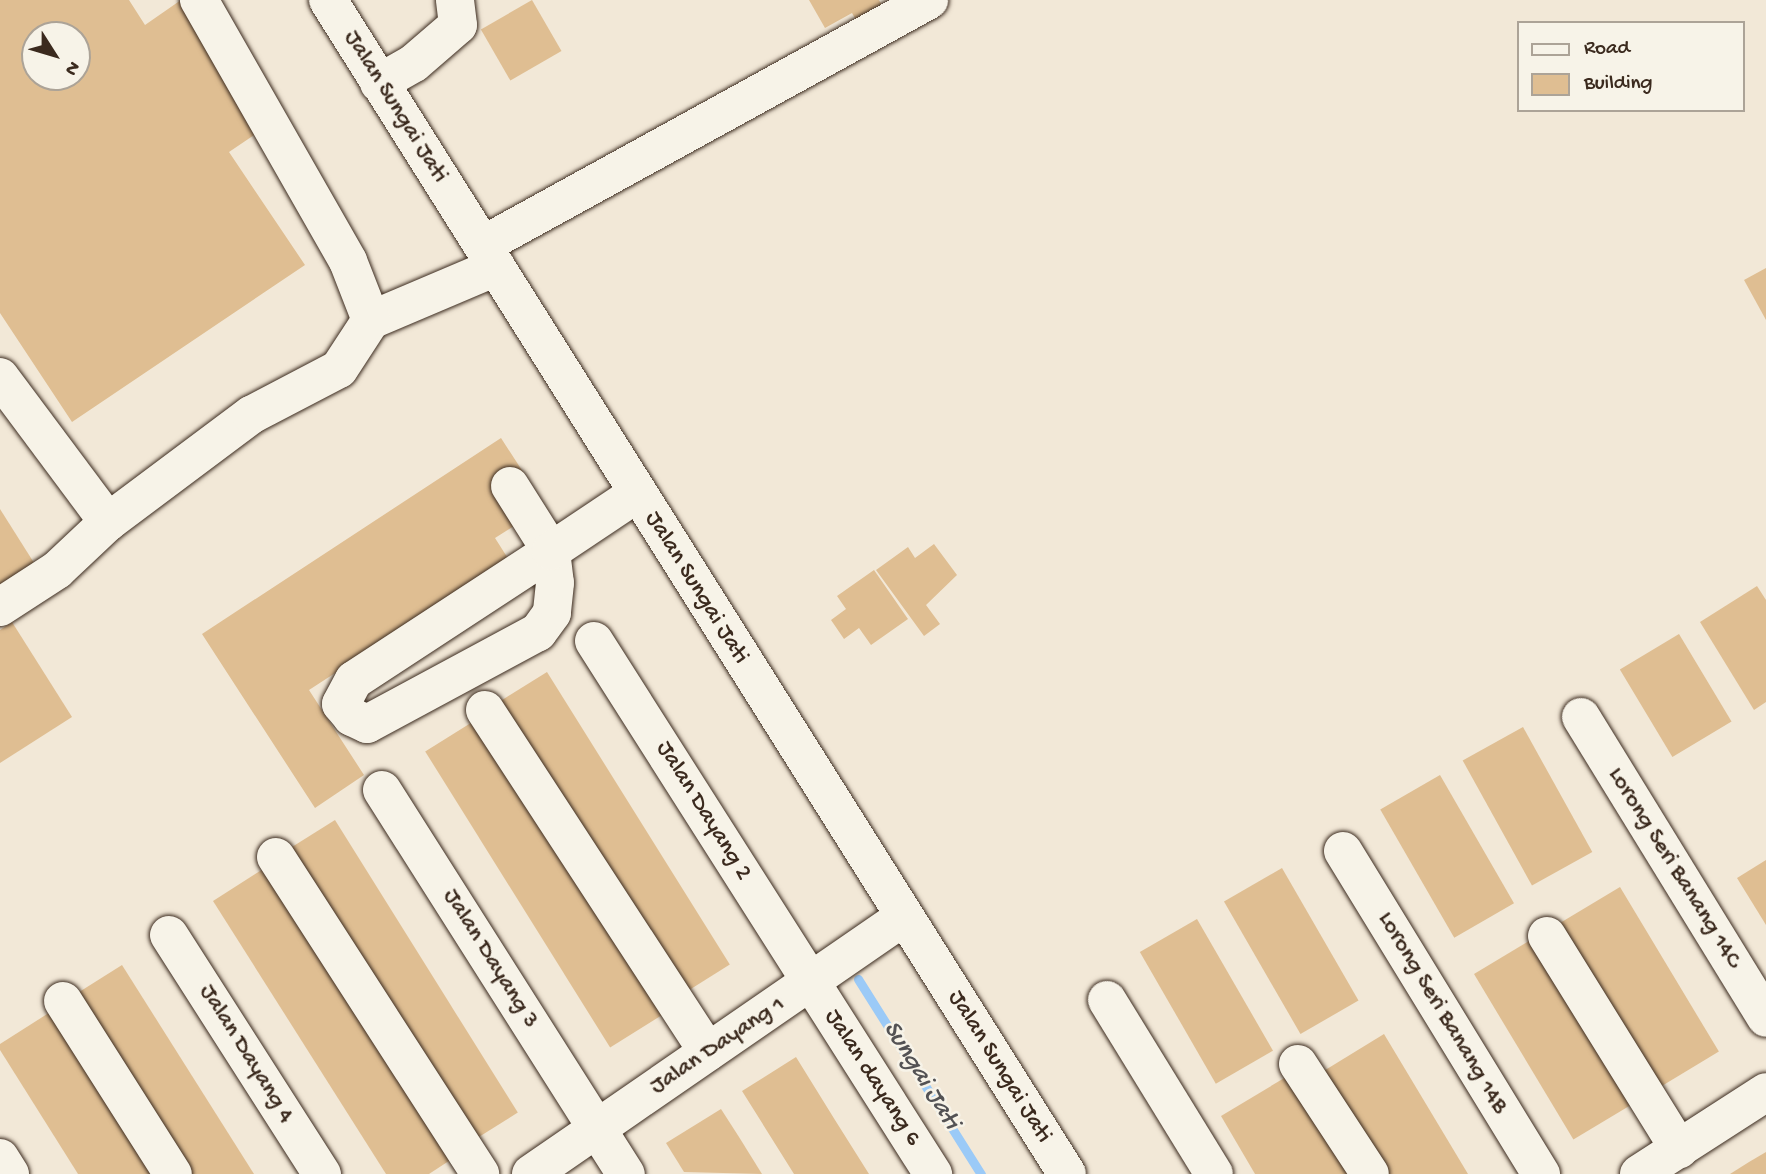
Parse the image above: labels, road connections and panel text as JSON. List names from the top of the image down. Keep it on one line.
{"streets":{"street":["Jalan Sungai Jati","Jalan Dayang 2","Lorong Seri Banang 14C","Jalan Dayang 3","Lorong Seri Banang 14B","Jalan Dayang 1","Jalan Dayang 4","Jalan dayang 6"]},"crossings":[["Jalan Sungai Jati","Jalan Dayang 1"],["Jalan Dayang 2","Jalan Dayang 1"],["Jalan Dayang 2","Jalan dayang 6"],["Jalan Dayang 3","Jalan Dayang 1"],["Jalan Dayang 1","Jalan dayang 6"]],"water":["Sungai Jati"],"legend":["Road","Building"],"north":"bottom right"}
